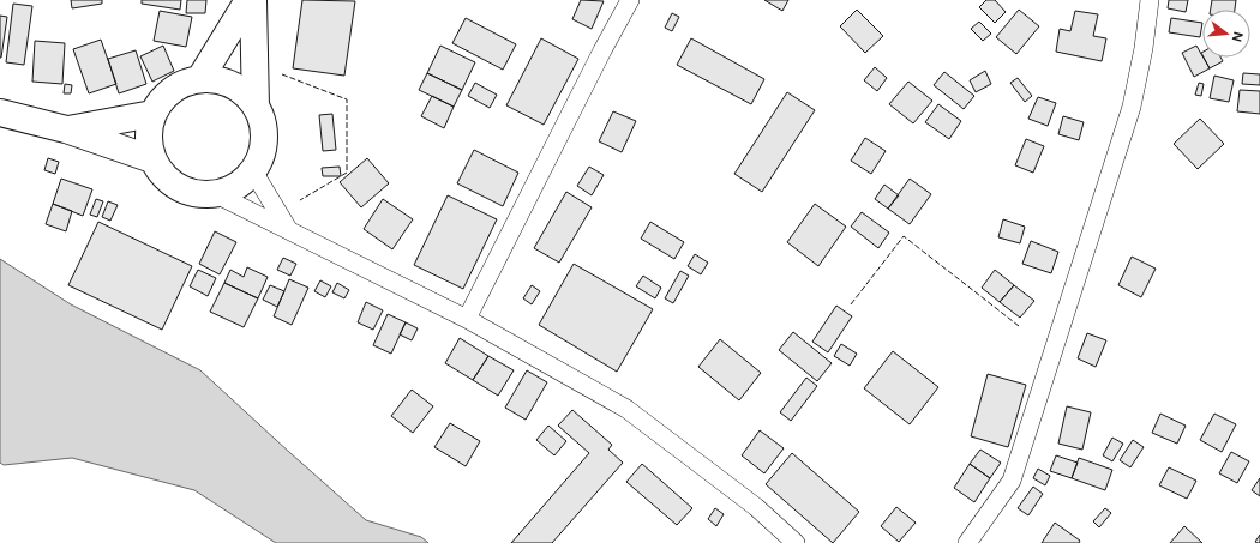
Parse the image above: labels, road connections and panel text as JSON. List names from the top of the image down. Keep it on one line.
{"north":"right"}
